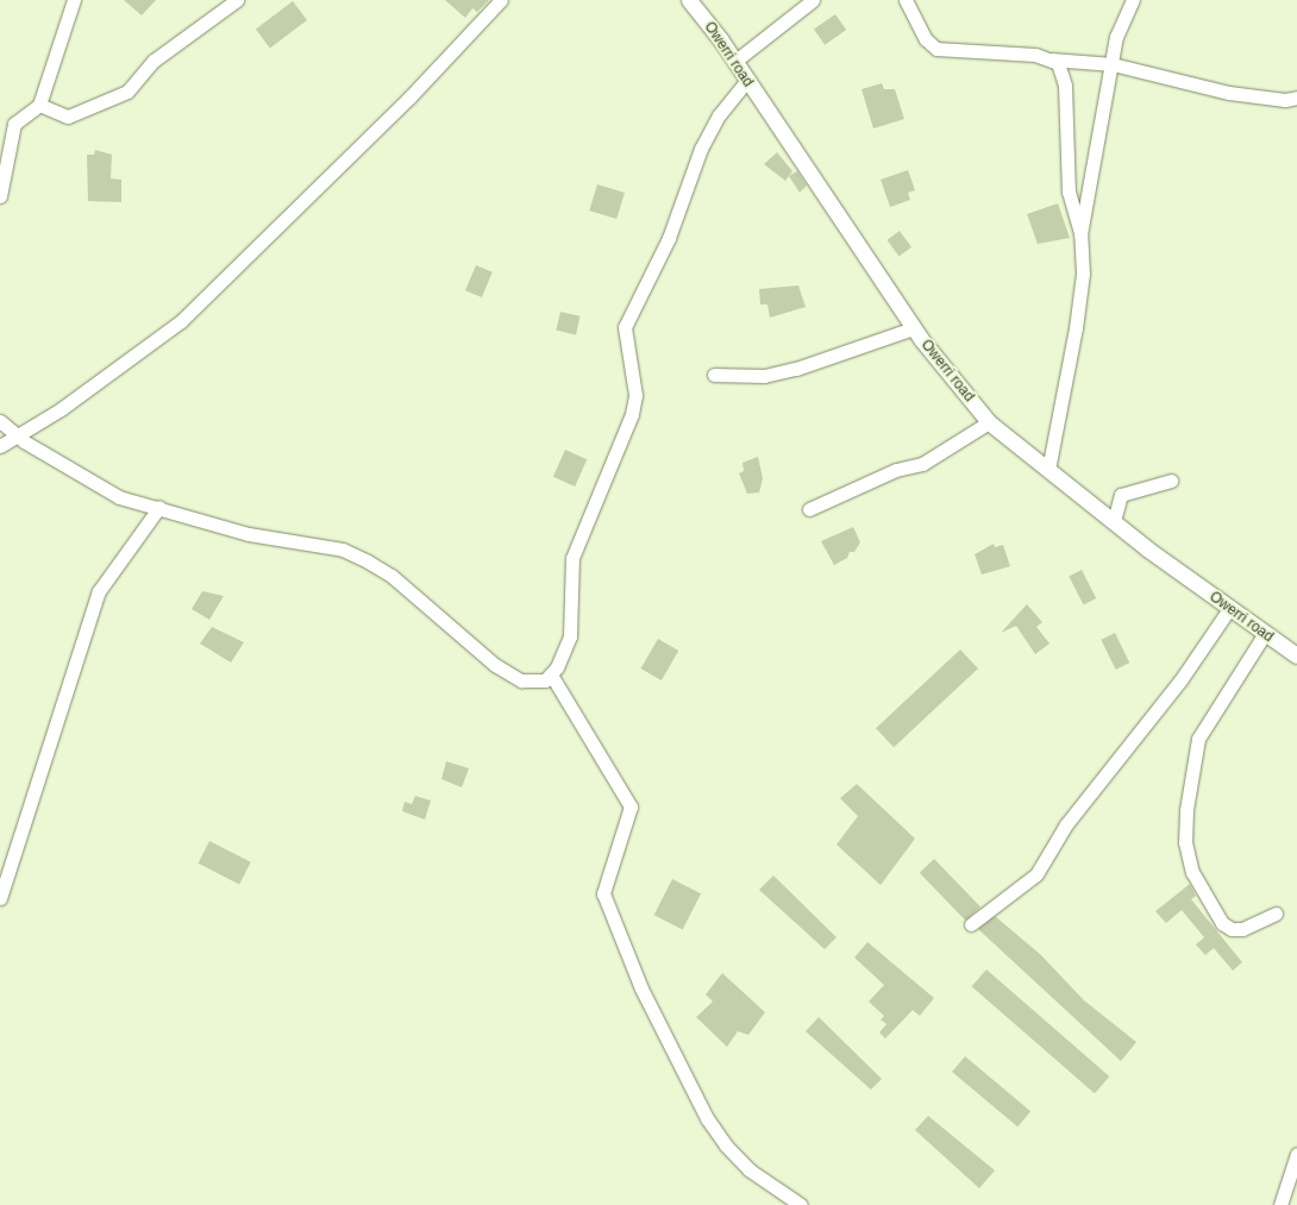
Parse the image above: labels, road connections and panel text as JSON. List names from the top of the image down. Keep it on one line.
{"streets":{"main road":["Owerri road"]}}
